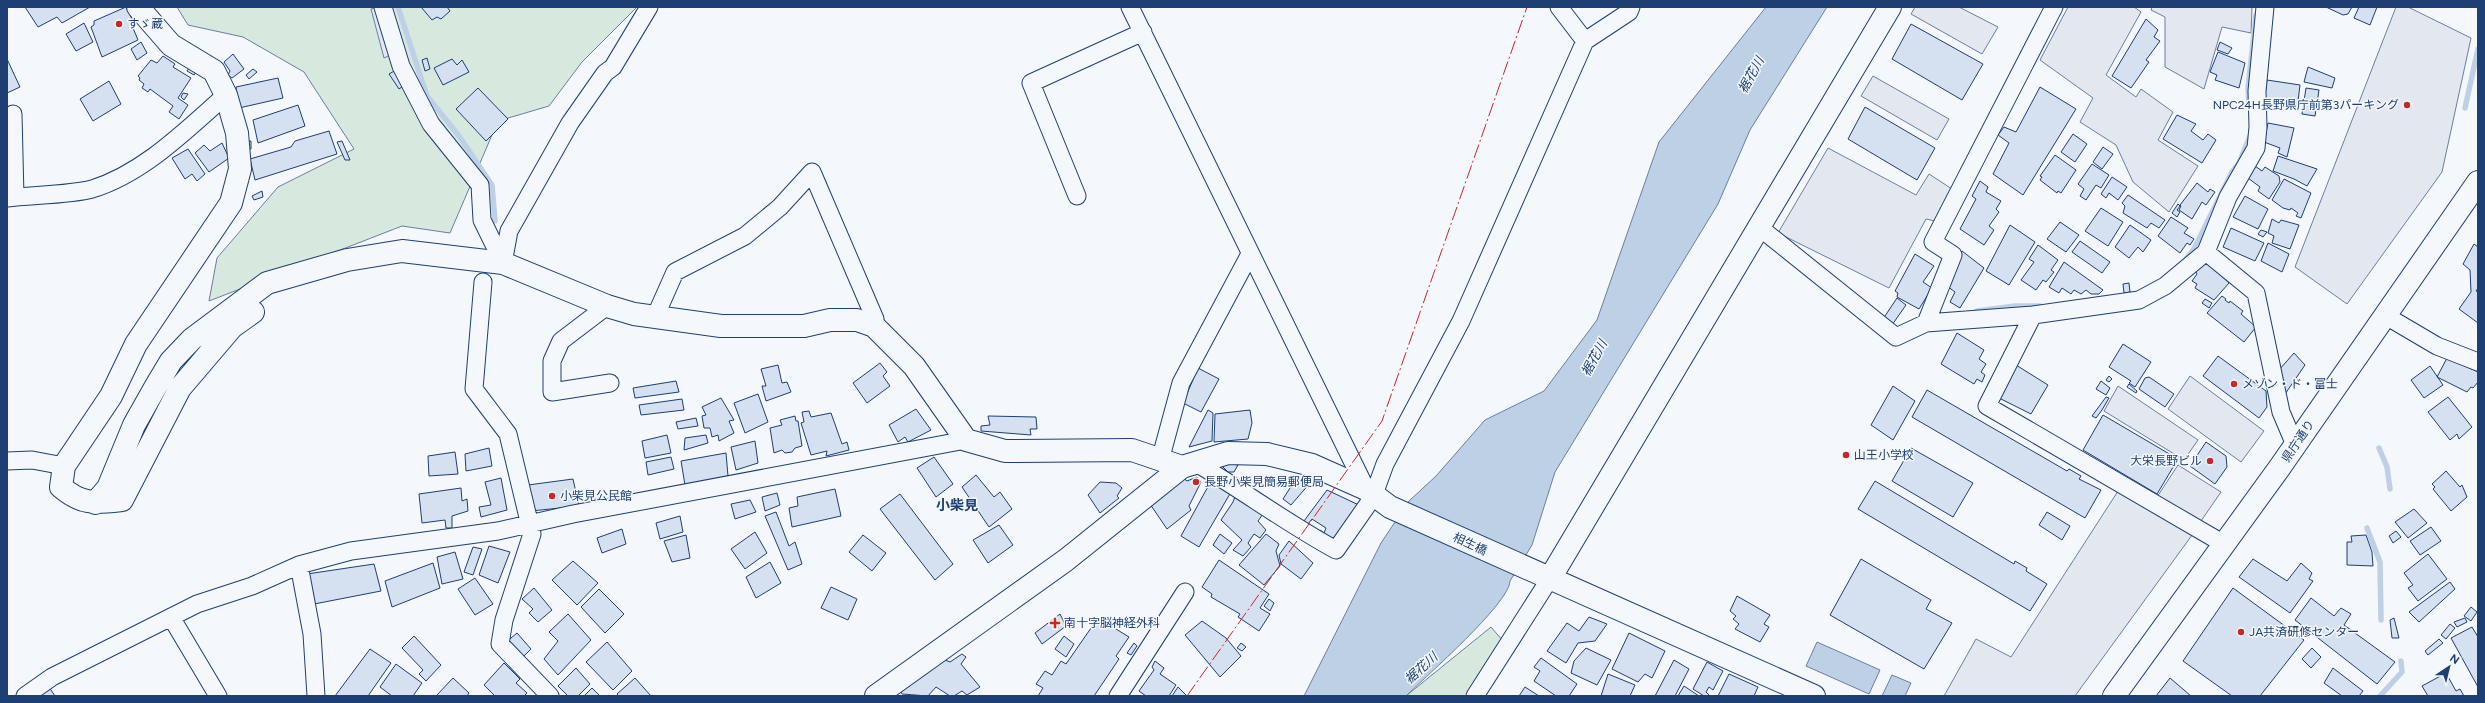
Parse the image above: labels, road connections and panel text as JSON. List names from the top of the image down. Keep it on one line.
{"streets":{"main road":["県庁通り","相生橋"]},"districts":["小柴見"],"water":["裾花川"],"places":{"other":["すゞ蔵","NPC24H長野県庁前第3パーキング","メゾン・ド・富士","山王小学校","大栄長野ビル","長野小柴見簡易郵便局","小柴見公民館","JA共済研修センター"],"health":["南十字脳神経外科"]},"north":"top right"}
